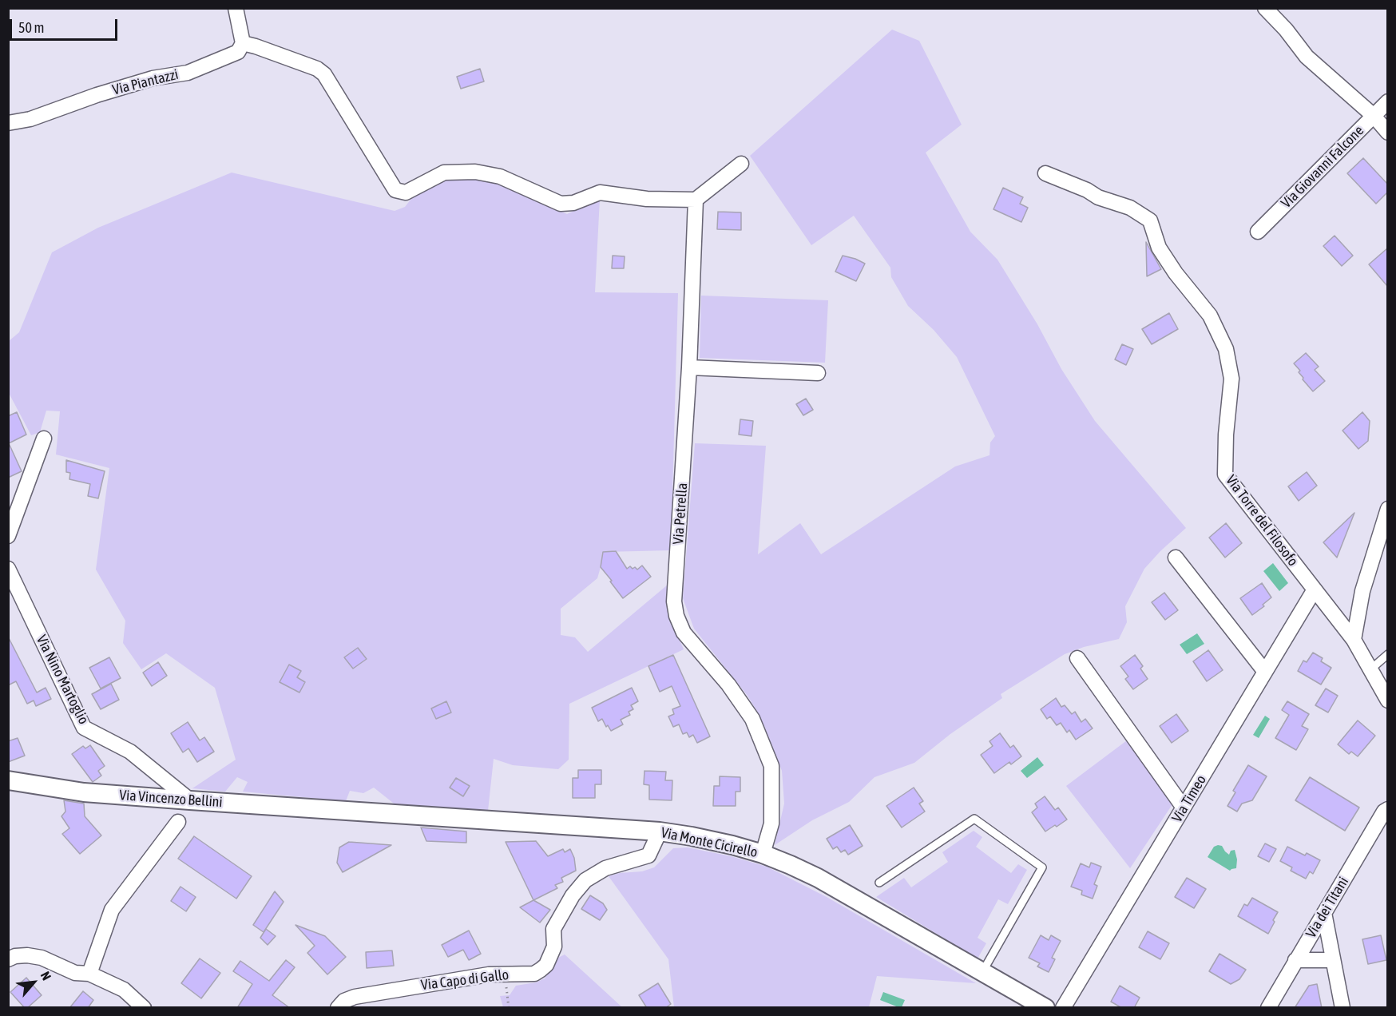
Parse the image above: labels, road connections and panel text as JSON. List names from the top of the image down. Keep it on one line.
{"streets":{"street":["Via Piantazzi","Via Giovanni Falcone","Via Petrella","Via Torre del Filosofo","Via Nino Martoglio","Via Vincenzo Bellini","Via Timeo","Via Monte Cicirello","Via dei Titani","Via Capo di Gallo"]},"crossings":[["Via Petrella","Via Monte Cicirello"],["Via Torre del Filosofo","Via Timeo"],["Via Nino Martoglio","Via Vincenzo Bellini"],["Via Vincenzo Bellini","Via Monte Cicirello"],["Via Monte Cicirello","Via Capo di Gallo"]],"scale_bar":"50 m","north":"top right"}
